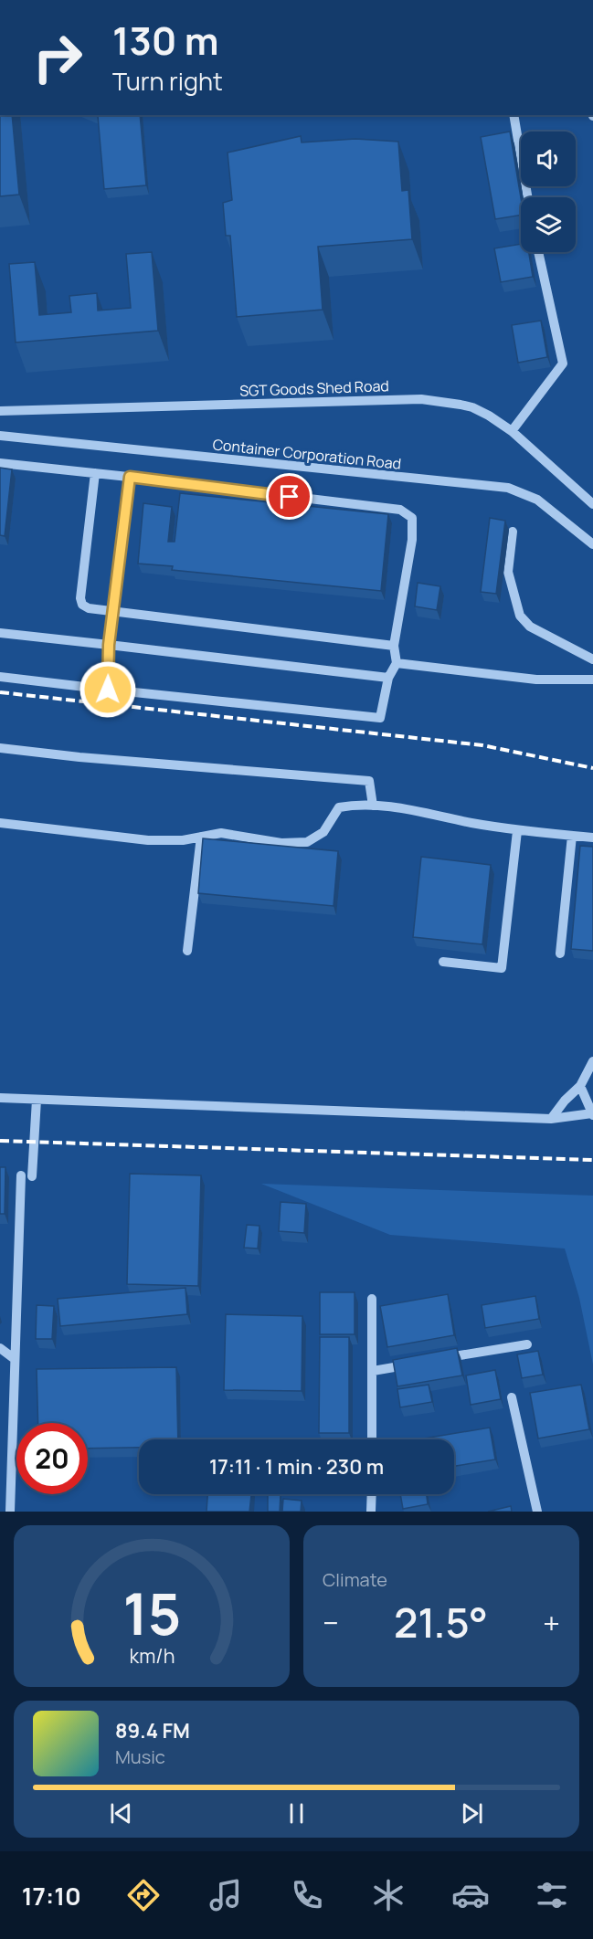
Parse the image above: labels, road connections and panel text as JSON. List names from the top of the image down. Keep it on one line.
{"streets":{"street":["SGT Goods Shed Road","Container Corporation Road"]},"page":{"turn":["130 m","Turn right"],"limit":"20","trip":"17:11 · 1 min · 230 m","tile":"Climate","heat":["−","21.5°","+"],"song":["89.4 FM","Music"],"tabs":"17:10","gauge":["15","km/h"]}}
